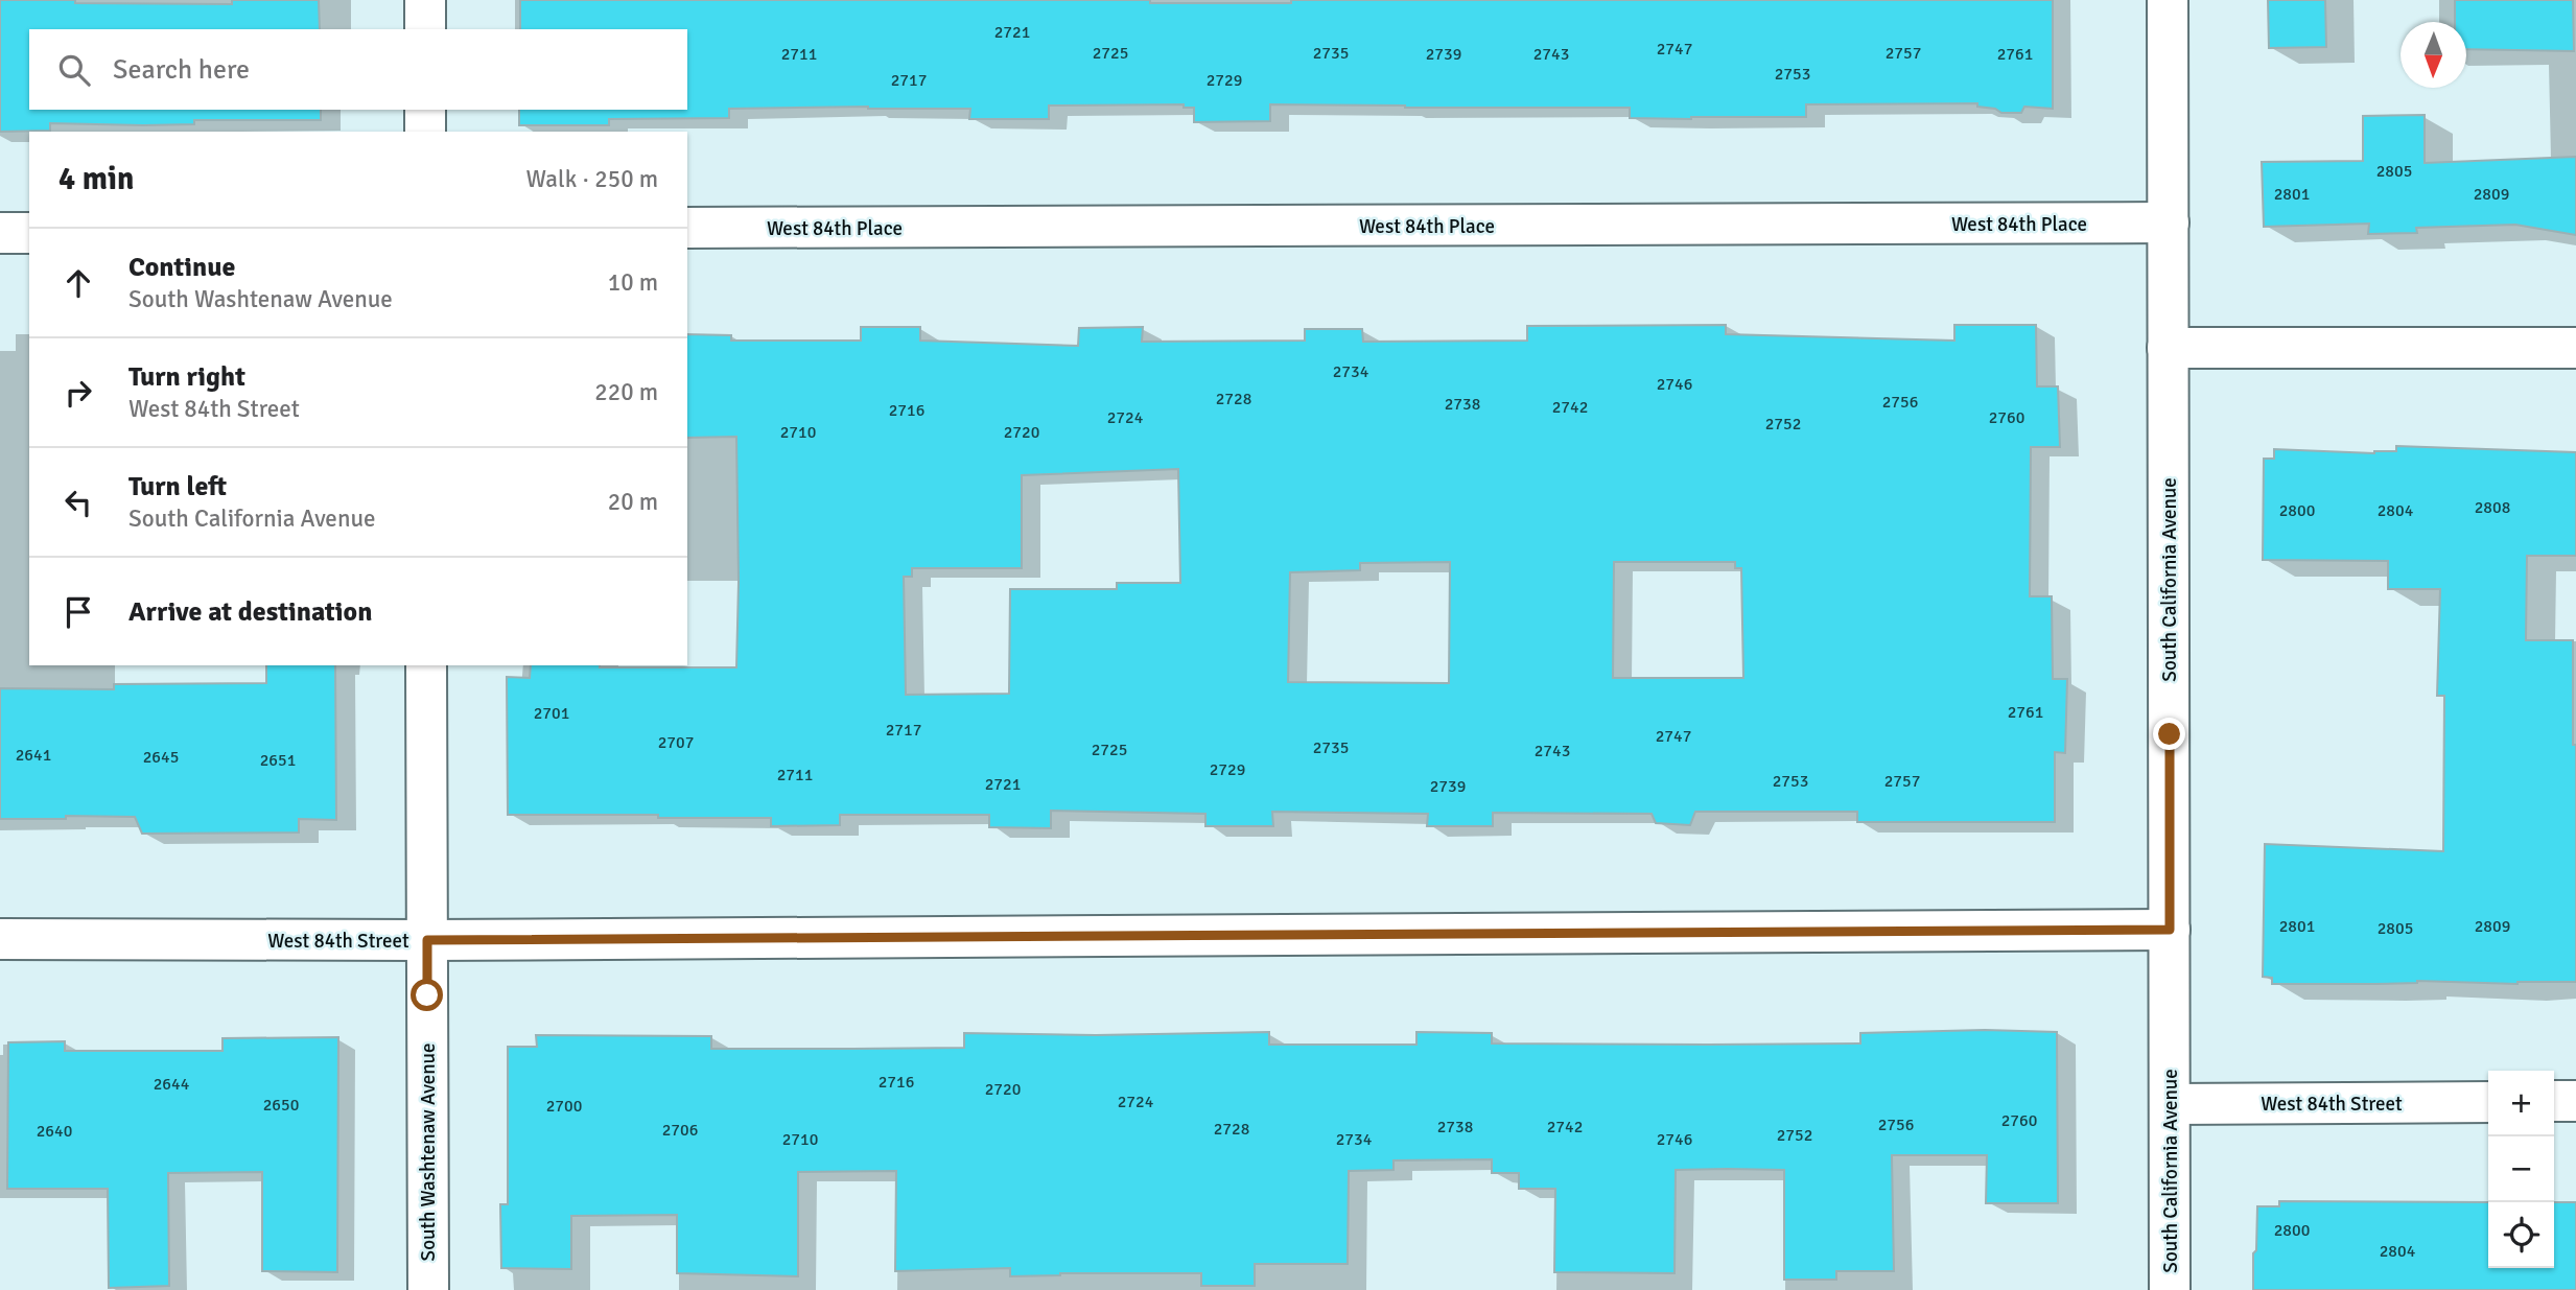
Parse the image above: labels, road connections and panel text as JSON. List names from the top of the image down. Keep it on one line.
{"streets":{"street":["West 84th Place","South California Avenue","West 84th Street","South Washtenaw Avenue"]},"crossings":[["West 84th Place","South California Avenue"],["South California Avenue","West 84th Street"],["West 84th Street","South Washtenaw Avenue"]],"house_numbers":["2721","2747","2725","2735","2757","2711","2739","2743","2761","2753","2717","2729","2805","2801","2809","2734","2746","2728","2756","2738","2742","2716","2724","2760","2752","2710","2720","2808","2800","2804","2761","2701","2717","2747","2707","2735","2725","2743","2641","2645","2651","2729","2711","2753","2757","2721","2739","2801","2809","2805","2716","2644","2720","2724","2650","2700","2760","2756","2738","2742","2728","2706","2640","2752","2710","2734","2746","2800","2804"],"north":"bottom","page":{"search":"Search here","heading":["4 min","Walk · 250 m"],"list":[["Continue","South Washtenaw Avenue","10 m"],["Turn right","West 84th Street","220 m"],["Turn left","South California Avenue","20 m"],"Arrive at destination"],"map_buttons":["+","−"]}}
